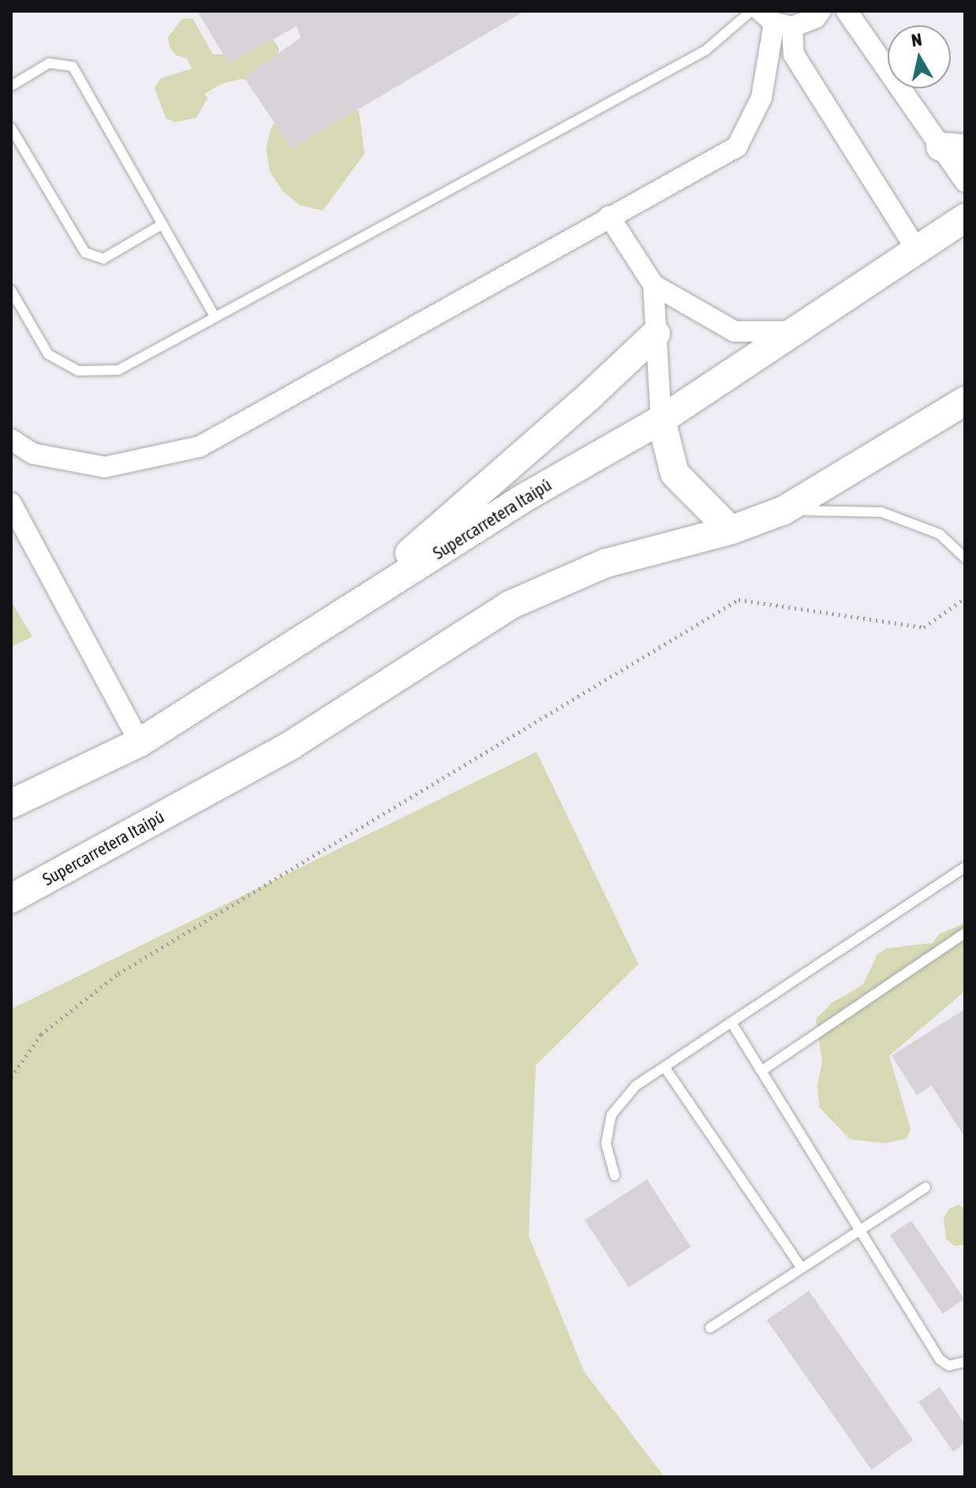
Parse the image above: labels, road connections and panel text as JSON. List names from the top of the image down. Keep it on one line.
{"streets":{"street":["Supercarretera Itaipú"]},"north":"top"}
